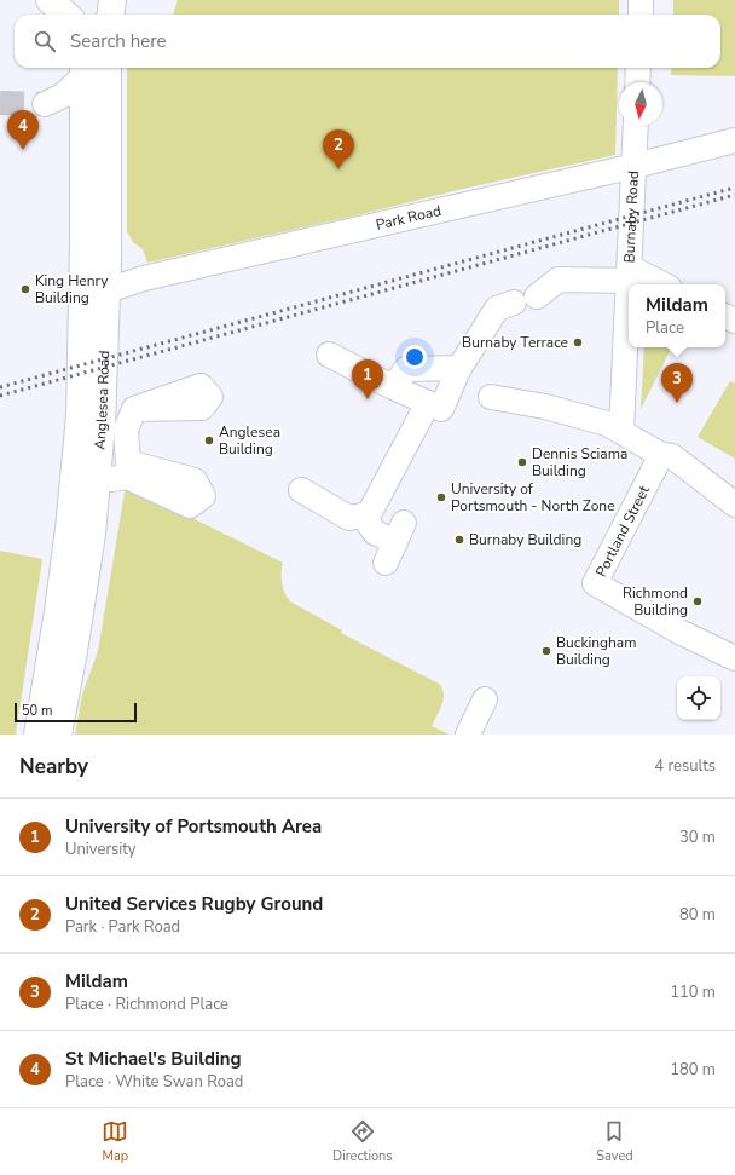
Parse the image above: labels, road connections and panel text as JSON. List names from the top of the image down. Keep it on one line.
{"streets":{"main road":["Anglesea Road"],"street":["Burnaby Road","Park Road","Portland Street"]},"crossings":[["Burnaby Road","Park Road"],["Park Road","Anglesea Road"]],"places":["King Henry Building","Burnaby Terrace","Anglesea Building","Dennis Sciama Building","University of Portsmouth - North Zone","Burnaby Building","Richmond Building","Buckingham Building"],"scale_bar":"50 m","north":"bottom","page":{"search":"Search here","pins":["4","2","1","3"],"popup":["Mildam","Place"],"scale":"50 m","heading":["Nearby","4 results"],"list":[{"mark":"1","name":"University of Portsmouth Area","note":"University","value":"30 m"},{"mark":"2","name":"United Services Rugby Ground","note":"Park · Park Road","value":"80 m"},{"mark":"3","name":"Mildam","note":"Place · Richmond Place","value":"110 m"},{"mark":"4","name":"St Michael's Building","note":"Place · White Swan Road","value":"180 m"}],"nav":["Map","Directions","Saved"]}}
